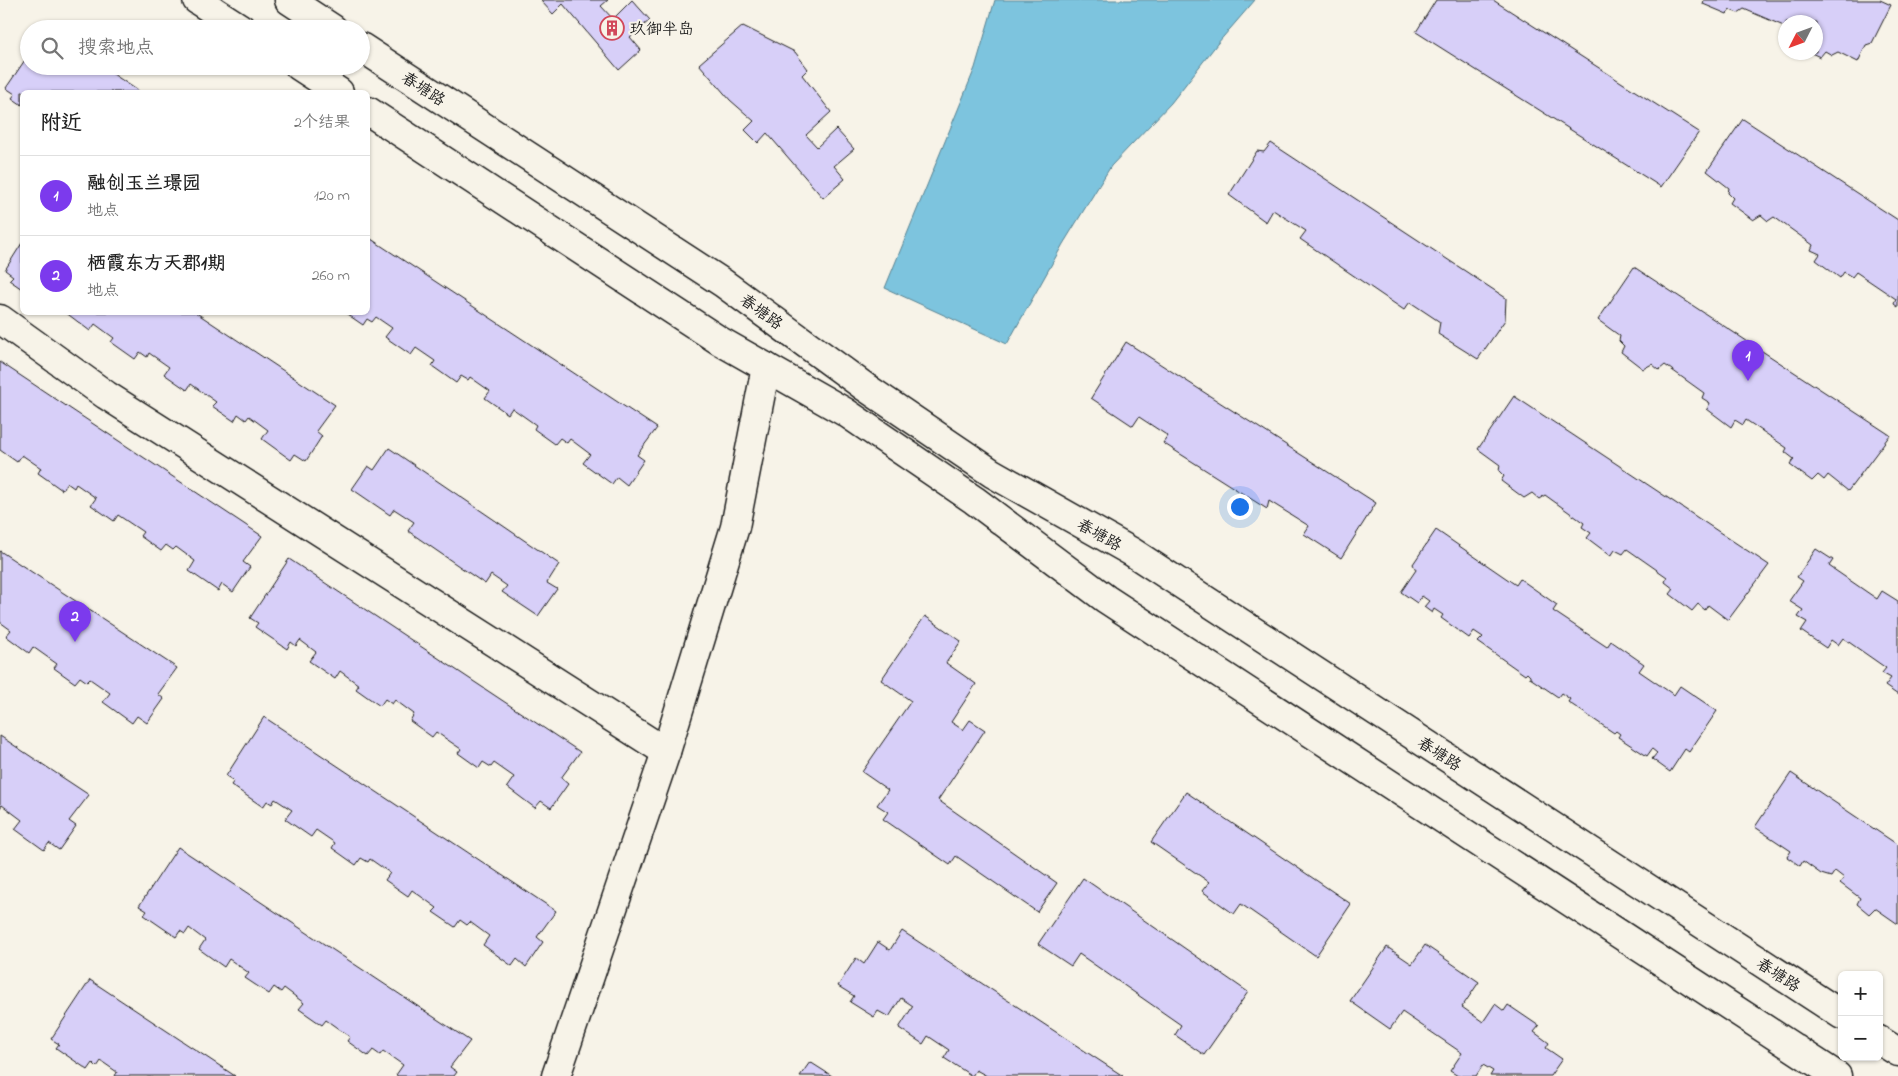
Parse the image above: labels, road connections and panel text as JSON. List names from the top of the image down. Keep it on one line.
{"streets":{"street":["春塘路"]},"places":{"building":["玖御半岛"]},"north":"bottom left","page":{"search":"搜索地点","heading":["附近","2个结果"],"list":[{"mark":"1","name":"融创玉兰璟园","note":"地点","value":"120 m"},{"mark":"2","name":"栖霞东方天郡1期","note":"地点","value":"260 m"}],"pins":["1","2"],"map_buttons":["+","−"]}}
